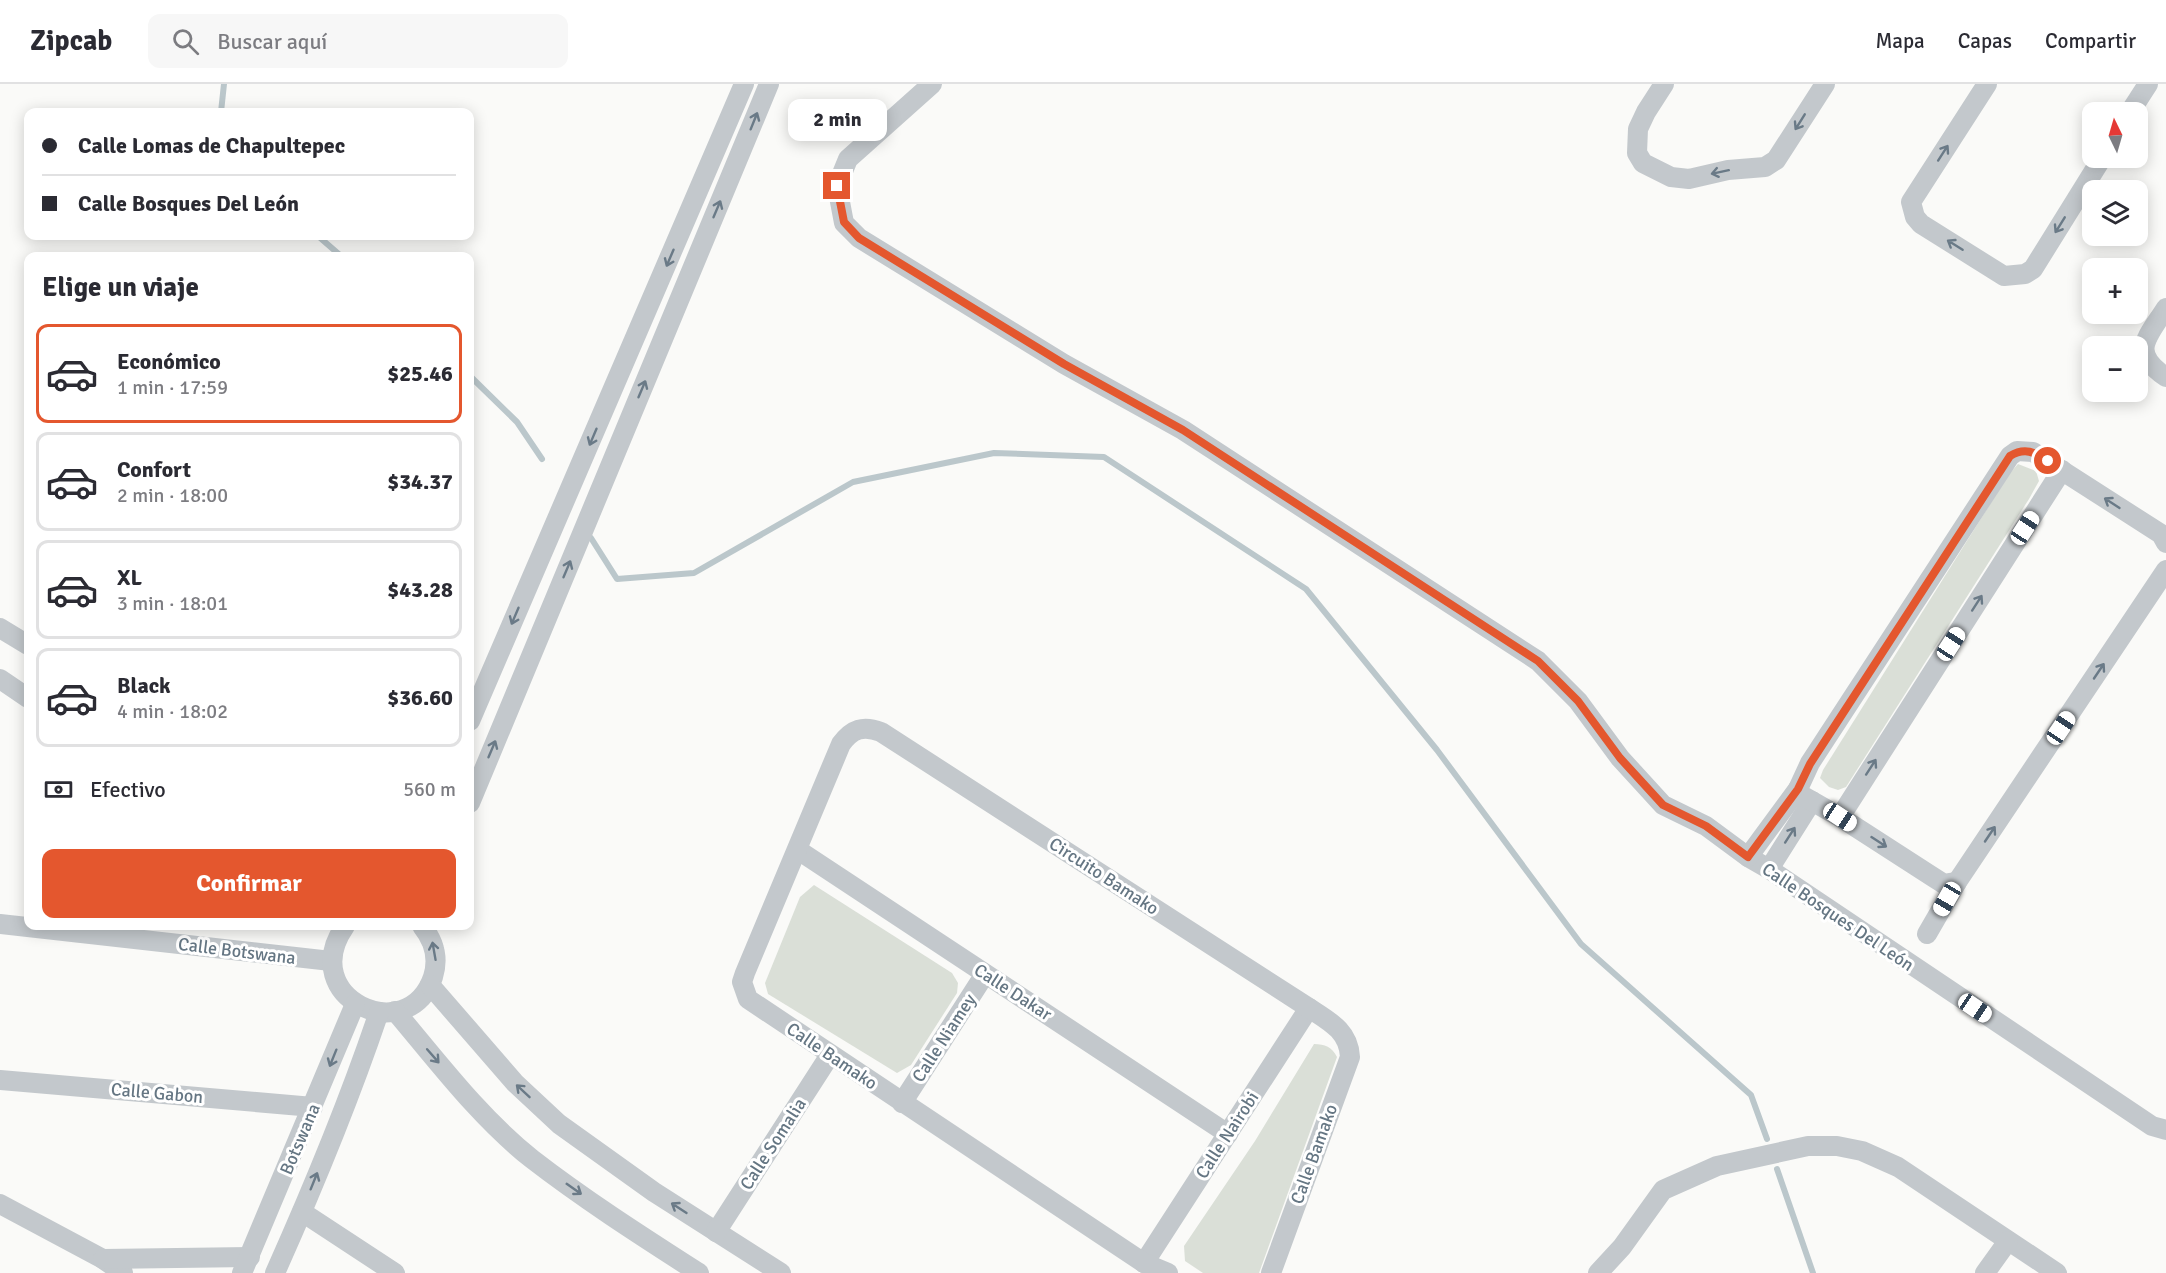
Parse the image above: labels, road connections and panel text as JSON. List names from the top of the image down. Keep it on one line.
{"streets":{"street":["Circuito Bamako","Calle Bosques Del León","Calle Botswana","Calle Dakar","Calle Niamey","Calle Bamako","Calle Gabon","Calle Nairobi","Botswana","Calle Somalia"]},"crossings":[["Circuito Bamako","Calle Bamako"],["Circuito Bamako","Calle Nairobi"],["Calle Dakar","Calle Niamey"],["Calle Dakar","Calle Bamako"],["Calle Dakar","Calle Nairobi"],["Calle Niamey","Calle Bamako"],["Calle Bamako","Calle Nairobi"],["Calle Bamako","Calle Somalia"],["Calle Gabon","Botswana"]],"north":"top","page":{"header":"Zipcab","search":"Buscar aquí","nav":["Mapa","Capas","Compartir"],"bubble":"2 min","map_buttons":["+","−"],"banner":["Calle Lomas de Chapultepec","Calle Bosques Del León"],"heading":"Elige un viaje","list":[{"name":"Económico","note":"1 min · 17:59","value":"$25.46"},{"name":"Confort","note":"2 min · 18:00","value":"$34.37"},{"name":"XL","note":"3 min · 18:01","value":"$43.28"},{"name":"Black","note":"4 min · 18:02","value":"$36.60"}],"pay":["Efectivo","560 m"],"buttons":"Confirmar"}}
